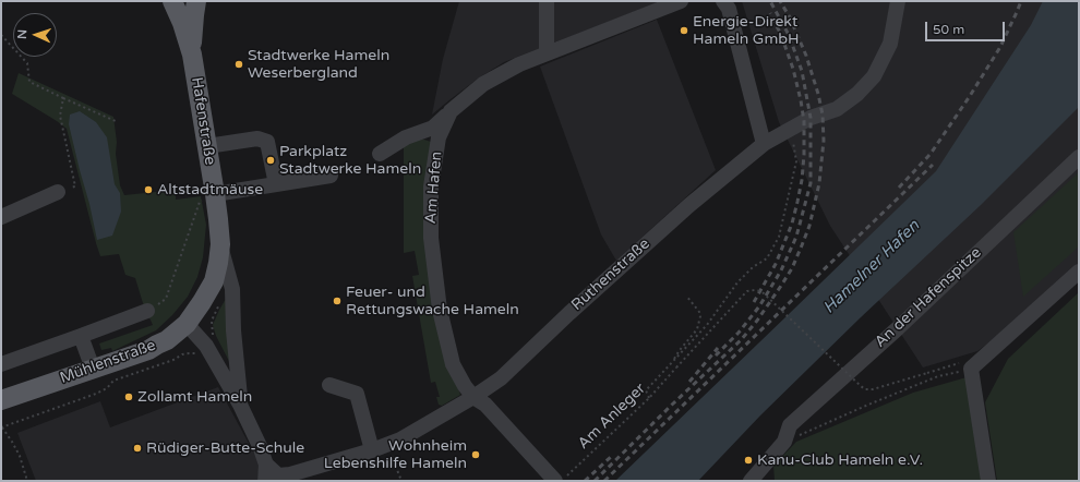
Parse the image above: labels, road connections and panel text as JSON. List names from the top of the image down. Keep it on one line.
{"streets":{"main road":["Hafenstraße","Mühlenstraße"],"street":["Am Hafen","Ruthenstraße","An der Hafenspitze"],"path":["Am Anleger"]},"crossings":[["Hafenstraße","Ruthenstraße"],["Hafenstraße","Mühlenstraße"],["Am Hafen","Ruthenstraße"],["Am Hafen","Am Anleger"]],"water":["Hamelner Hafen"],"places":["Energie-Direkt Hameln GmbH","Stadtwerke Hameln Weserbergland","Parkplatz Stadtwerke Hameln","Altstadtmäuse","Feuer- und Rettungswache Hameln","Zollamt Hameln","Rüdiger-Butte-Schule","Wohnheim Lebenshilfe Hameln","Kanu-Club Hameln e.V."],"scale_bar":"50 m","north":"left"}
